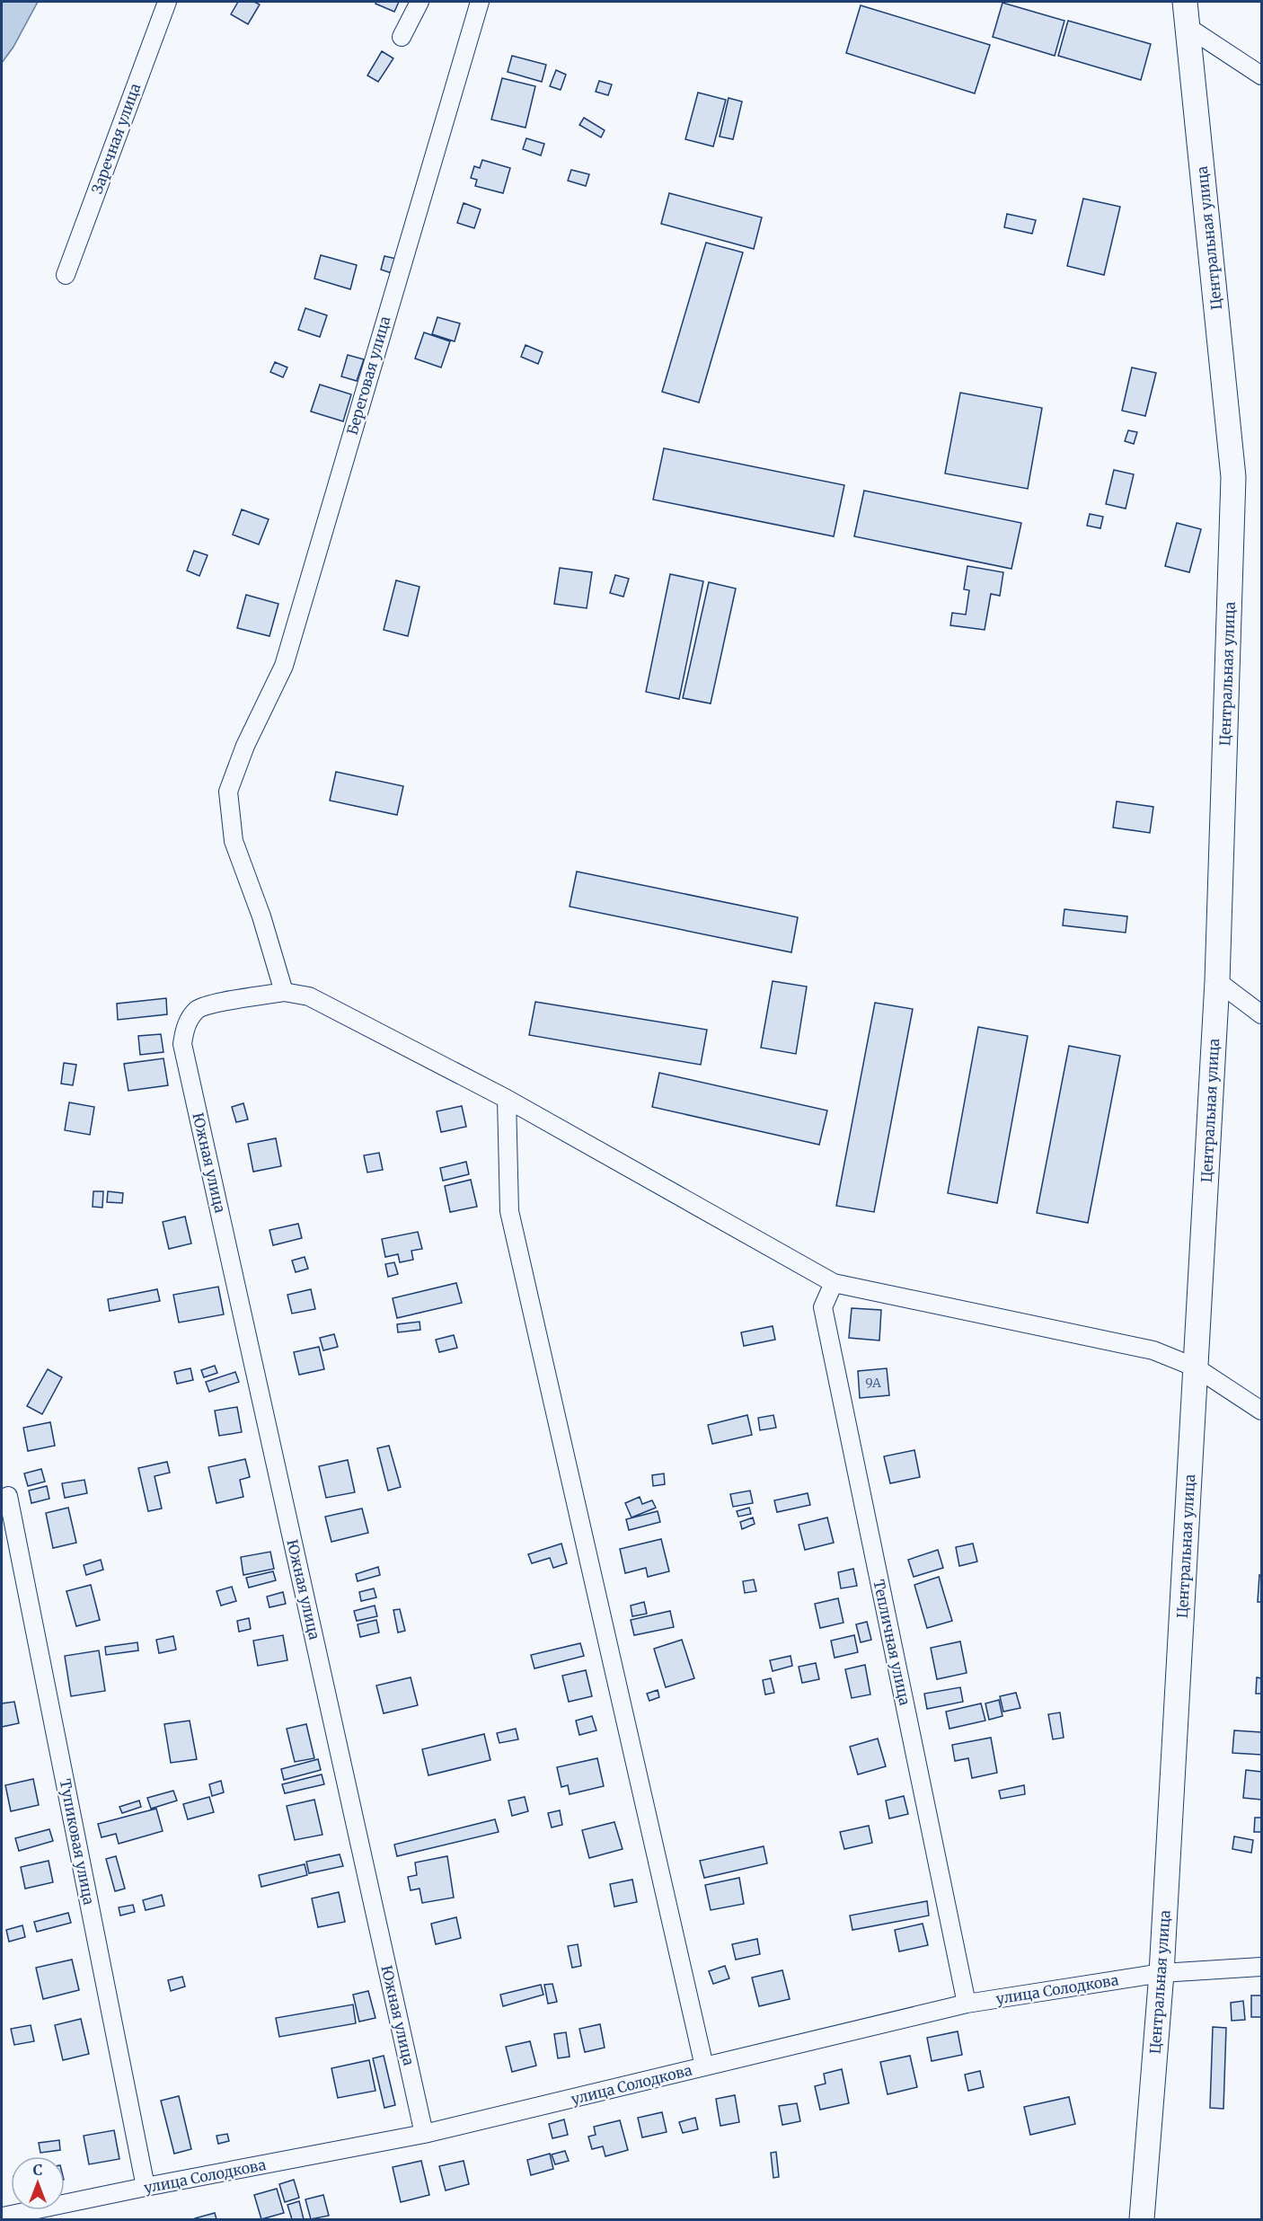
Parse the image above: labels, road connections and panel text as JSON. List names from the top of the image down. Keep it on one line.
{"streets":{"street":["Заречная улица","Центральная улица","Береговая улица","Южная улица","Тепличная улица","Тупиковая улица","улица Солодкова"]},"crossings":[["Центральная улица","улица Солодкова"],["Береговая улица","Южная улица"],["Южная улица","улица Солодкова"],["Тепличная улица","улица Солодкова"],["Тупиковая улица","улица Солодкова"]],"house_numbers":["9А"],"north":"top"}
